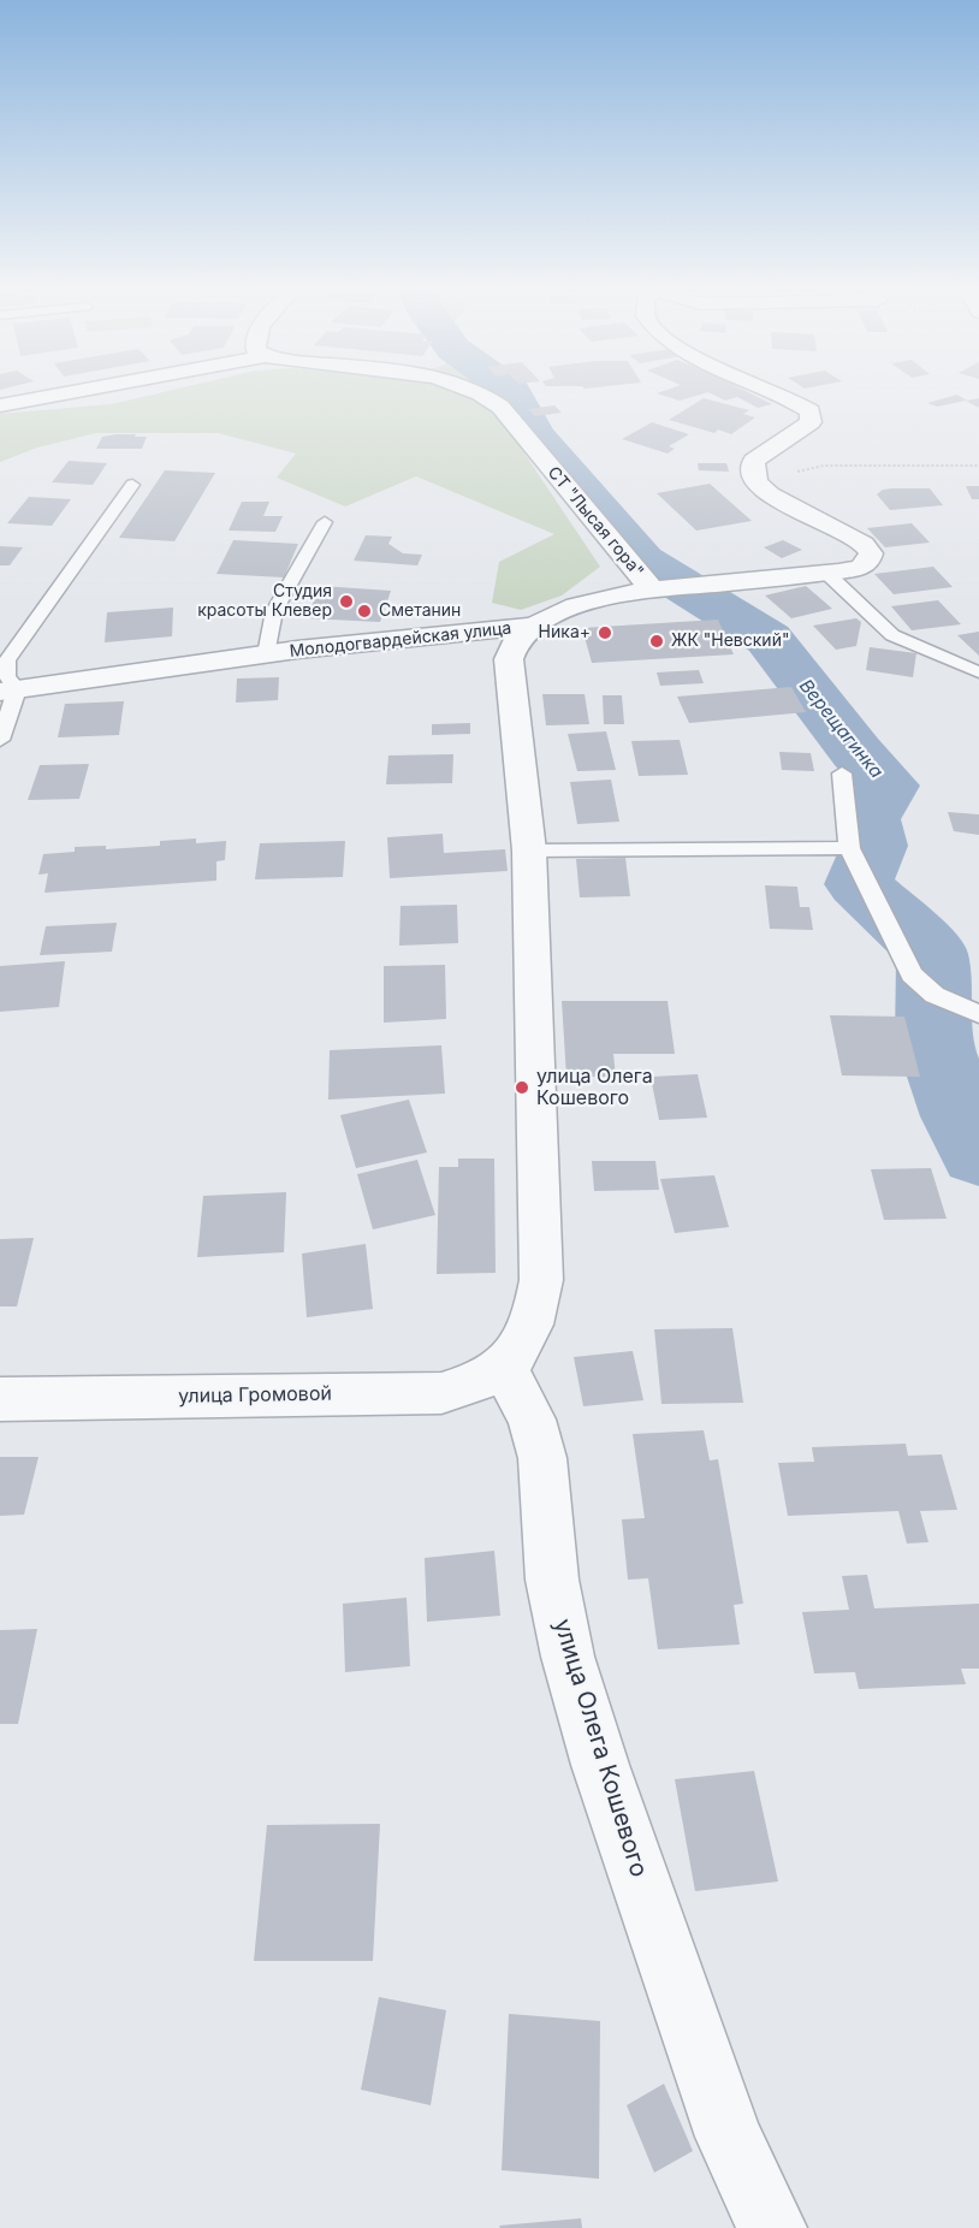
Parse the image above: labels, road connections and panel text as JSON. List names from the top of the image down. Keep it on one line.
{"streets":{"street":["СТ \"Лысая гора\"","Молодогвардейская улица","улица Громовой","улица Олега Кошевого"]},"crossings":[["СТ \"Лысая гора\"","Молодогвардейская улица"],["улица Громовой","улица Олега Кошевого"]],"water":["Верещагинка"],"places":["Студия красоты Клевер","Сметанин","Ника+","ЖК \"Невский\"","улица Олега Кошевого"]}
